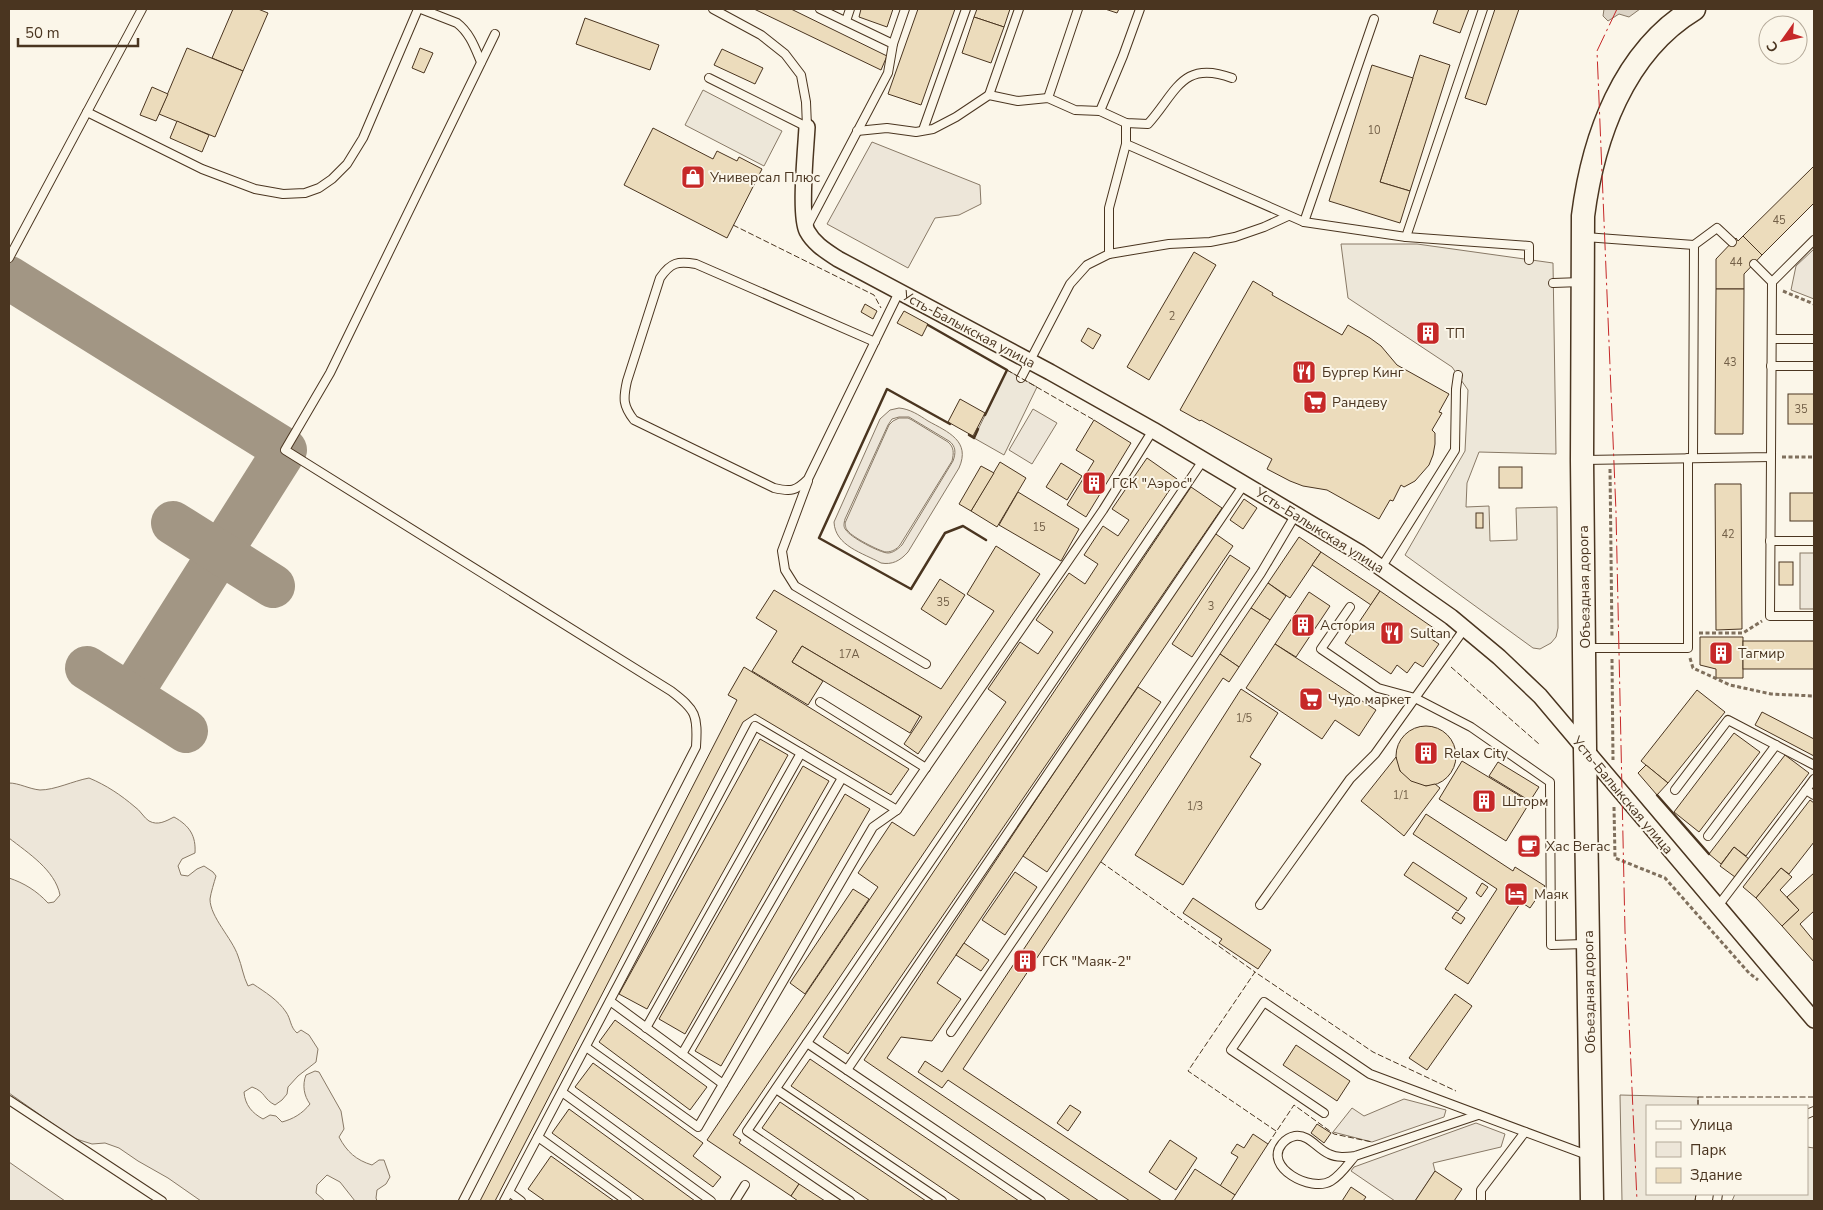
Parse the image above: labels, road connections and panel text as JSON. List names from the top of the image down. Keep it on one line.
{"streets":{"main road":["Объездная дорога"],"street":["Усть-Балыкская улица"]},"crossings":[["Усть-Балыкская улица","Объездная дорога"]],"places":{"shop":["Универсал Плюс"],"building":["ТП","ГСК \"Аэрос\"","Астория","Тагмир","Relax City","Шторм","ГСК \"Маяк-2\""],"restaurant":["Бургер Кинг","Sultan"],"supermarket":["Рандеву","Чудо маркет"],"cafe":["Хас Вегас"],"hotel":["Маяк"]},"house_numbers":["10","45","44","2","43","35","15","42","35","3","17А","1/5","1/1","1/3"],"legend":["Улица","Парк","Здание"],"scale_bar":"50 m","north":"bottom left"}
